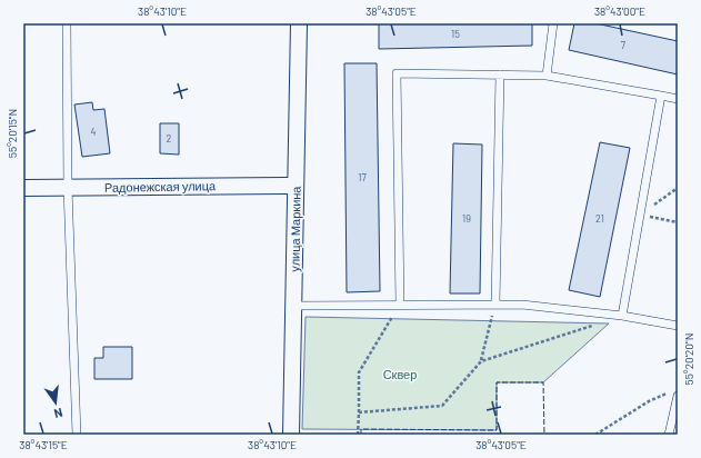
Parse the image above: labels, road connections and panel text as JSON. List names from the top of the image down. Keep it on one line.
{"streets":{"street":["Радонежская улица","улица Маркина"]},"crossings":[["Радонежская улица","улица Маркина"]],"parks":["Сквер"],"house_numbers":["15","7","4","2","17","19","21"],"north":"bottom","coordinates":["38°43'10\"E","38°43'05\"E","38°43'00\"E","55°20'15\"N","55°20'20\"N","38°43'15\"E"]}
